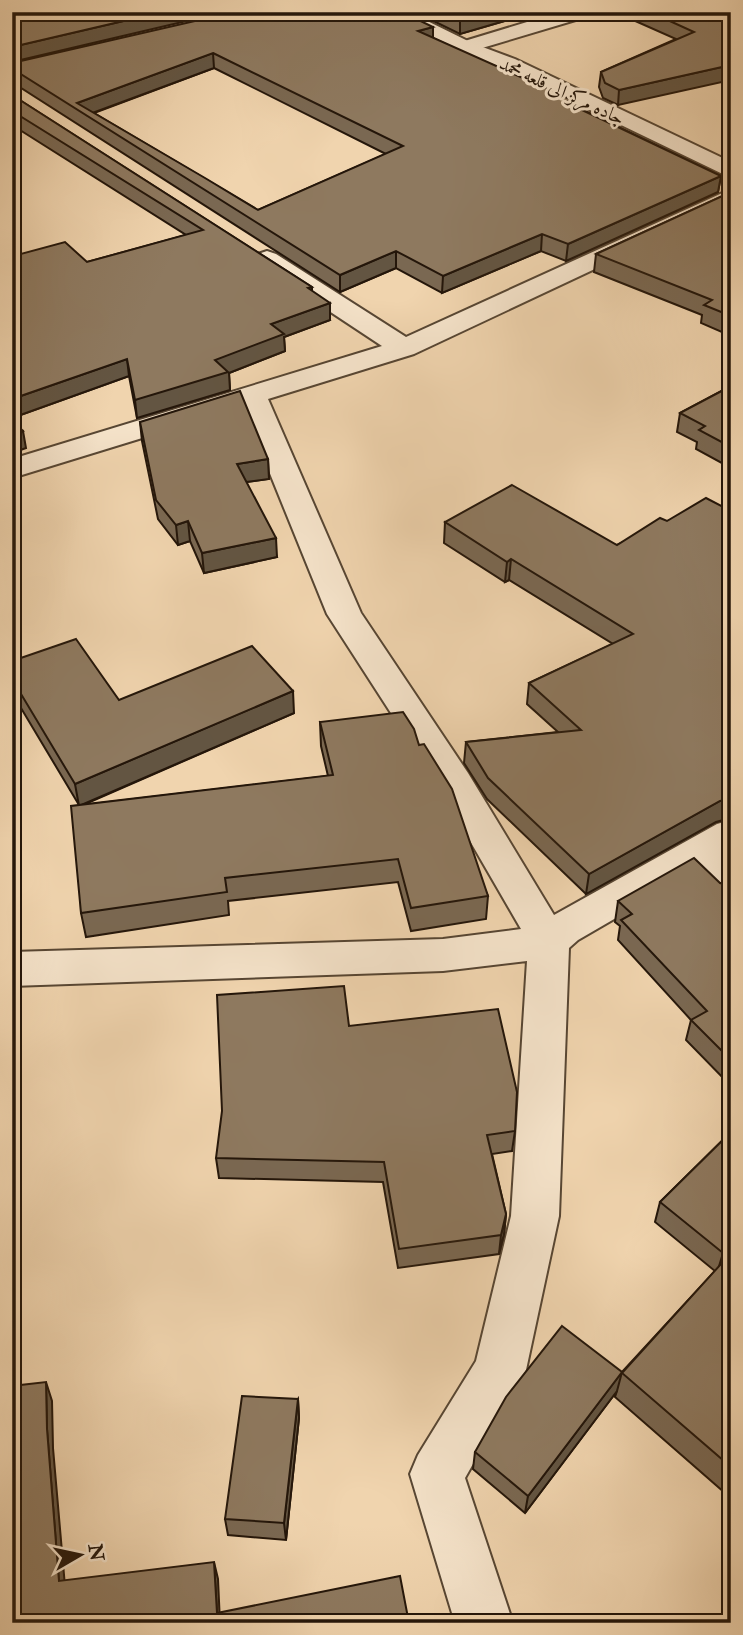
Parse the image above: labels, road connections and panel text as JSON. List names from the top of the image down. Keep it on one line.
{"streets":{"street":["جاده مرکز الی قلعه محمد"]},"north":"right"}
